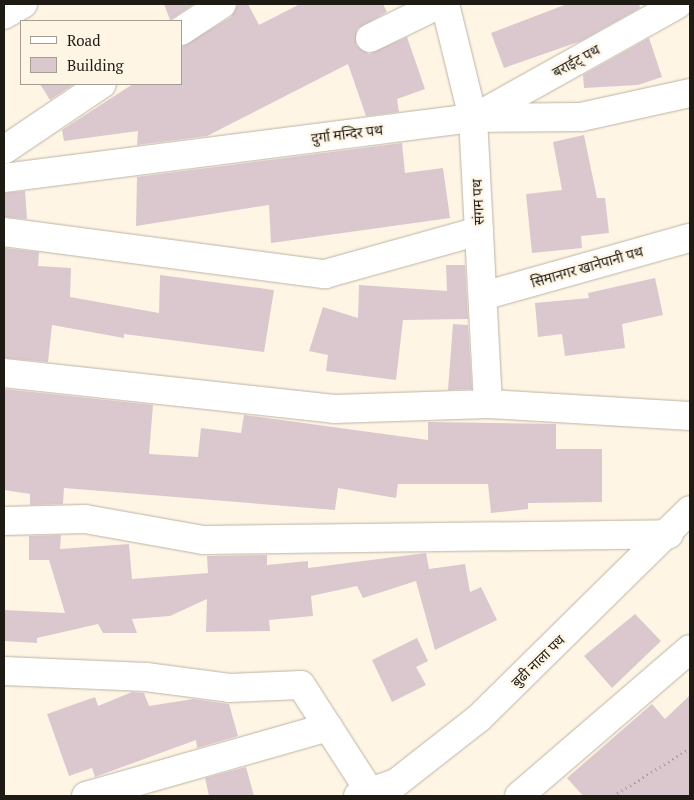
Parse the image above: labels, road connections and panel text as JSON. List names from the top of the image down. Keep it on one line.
{"streets":{"street":["बराईट् पथ","दुर्गा मन्दिर पथ","संगम पथ","सिमानगर खानेपानी पथ","बुढी नाला पथ"]},"crossings":[["बराईट् पथ","दुर्गा मन्दिर पथ"],["बराईट् पथ","संगम पथ"],["दुर्गा मन्दिर पथ","संगम पथ"],["संगम पथ","सिमानगर खानेपानी पथ"]],"legend":["Road","Building"]}
